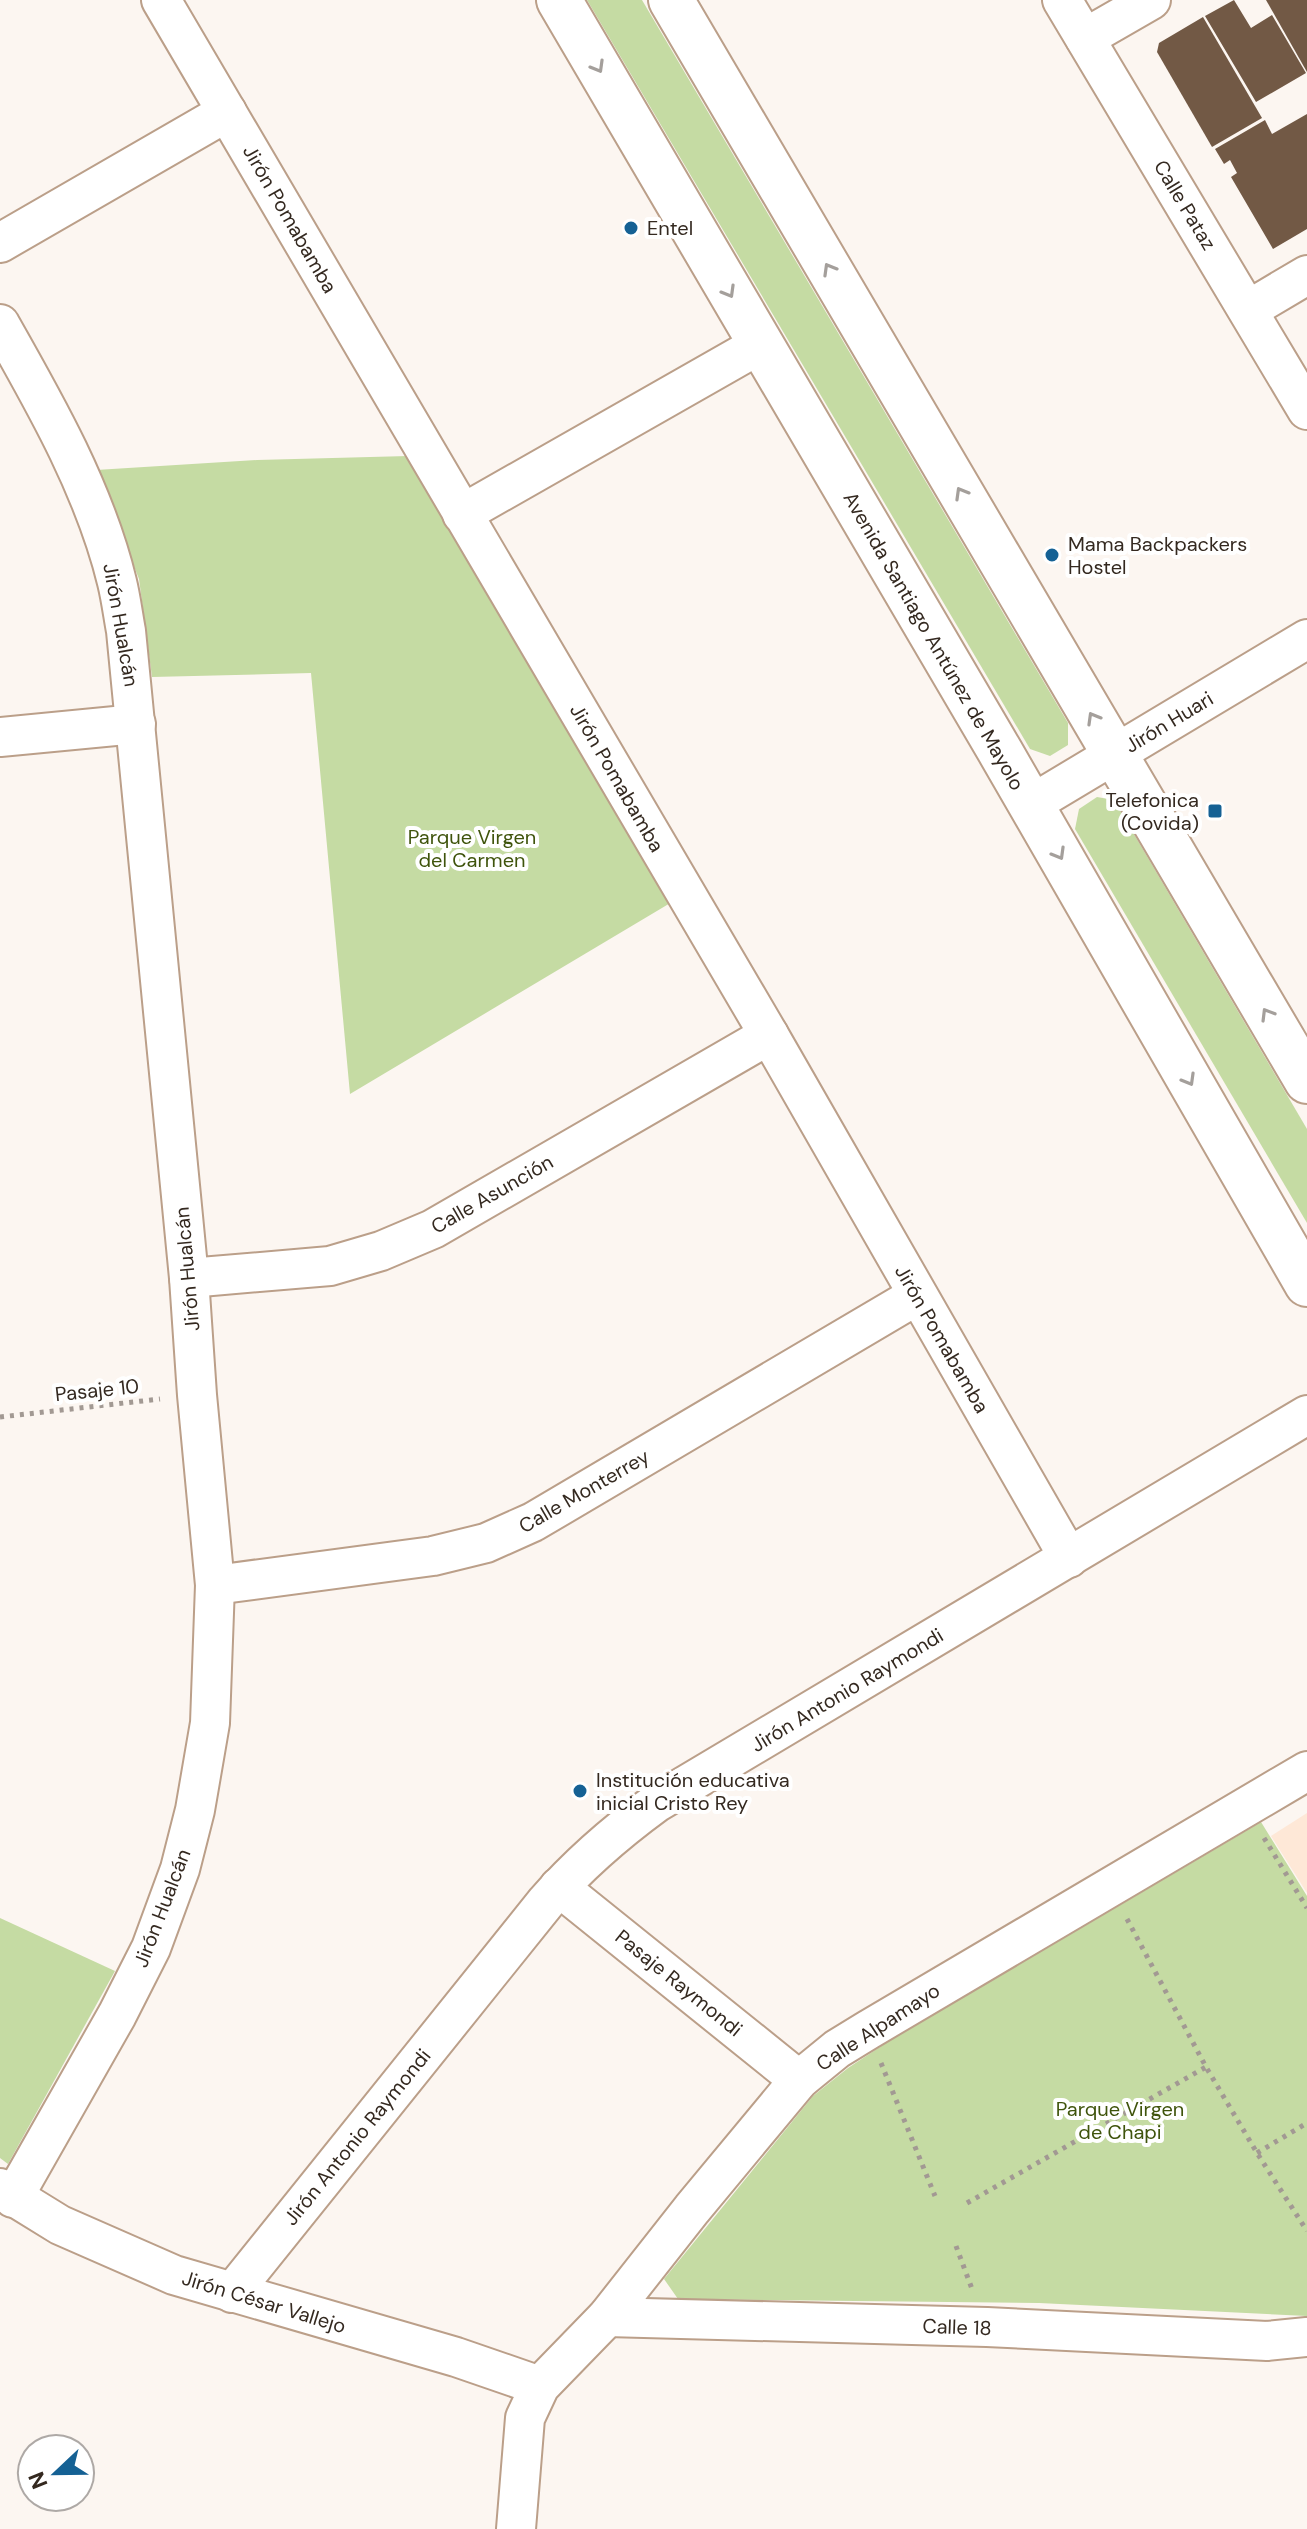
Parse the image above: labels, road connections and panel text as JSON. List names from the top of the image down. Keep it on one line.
{"streets":{"main road":["Avenida Santiago Antúnez de Mayolo"],"street":["Calle Pataz","Jirón Pomabamba","Jirón Hualcán","Jirón Huari","Calle Asunción","Calle Monterrey","Jirón Antonio Raymondi","Pasaje Raymondi","Calle Alpamayo","Jirón César Vallejo","Calle 18"],"path":["Pasaje 10"]},"crossings":[["Jirón Pomabamba","Calle Asunción"],["Jirón Pomabamba","Calle Monterrey"],["Jirón Pomabamba","Jirón Antonio Raymondi"],["Jirón Hualcán","Calle Asunción"],["Jirón Hualcán","Pasaje 10"],["Jirón Hualcán","Calle Monterrey"],["Jirón Hualcán","Jirón César Vallejo"],["Avenida Santiago Antúnez de Mayolo","Jirón Huari"],["Jirón Antonio Raymondi","Pasaje Raymondi"],["Jirón Antonio Raymondi","Jirón César Vallejo"],["Pasaje Raymondi","Calle Alpamayo"],["Calle Alpamayo","Jirón César Vallejo"],["Calle Alpamayo","Calle 18"]],"parks":["Parque Virgen del Carmen","Parque Virgen de Chapi"],"places":{"other":["Entel","Mama Backpackers Hostel","Institución educativa inicial Cristo Rey"],"transit":["Telefonica (Covida)"]},"north":"left"}
